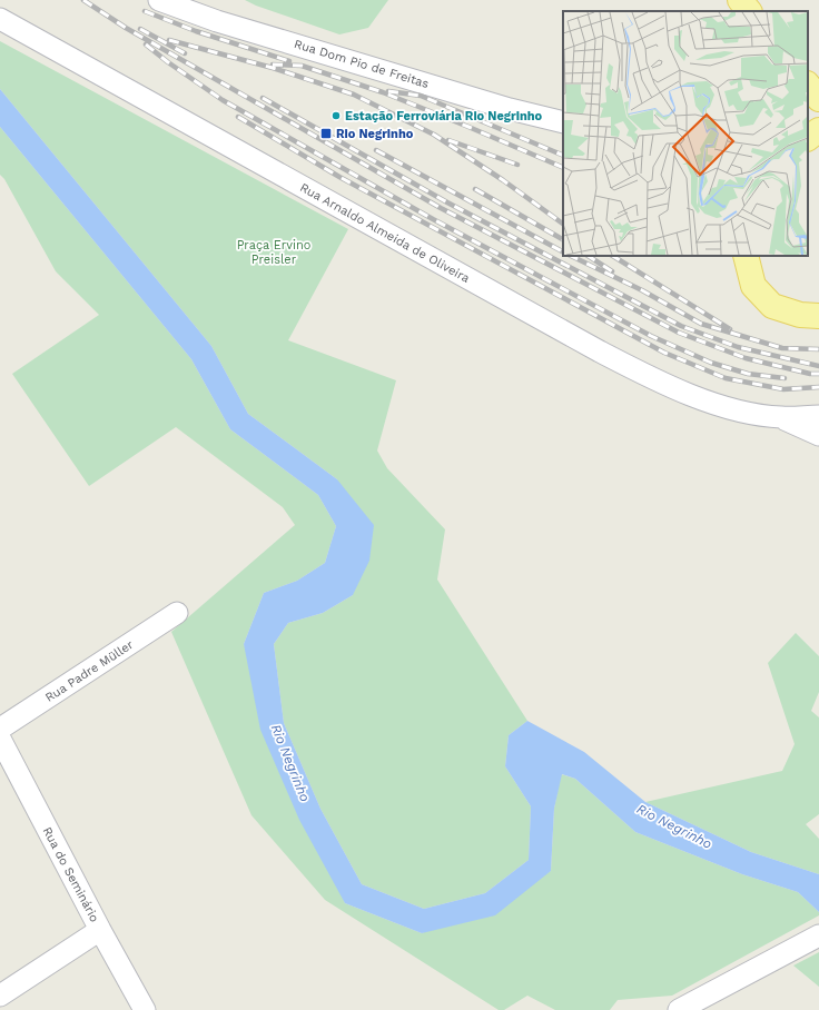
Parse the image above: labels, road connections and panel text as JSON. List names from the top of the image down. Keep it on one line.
{"streets":{"street":["Rua Dom Pio de Freitas","Rua Arnaldo Almeida de Oliveira","Rua Padre Müller","Rua do Seminário"]},"water":["Rio Negrinho"],"parks":["Praça Ervino Preisler"],"places":{"other":["Estação Ferroviária Rio Negrinho"],"transit":["Rio Negrinho"]}}
